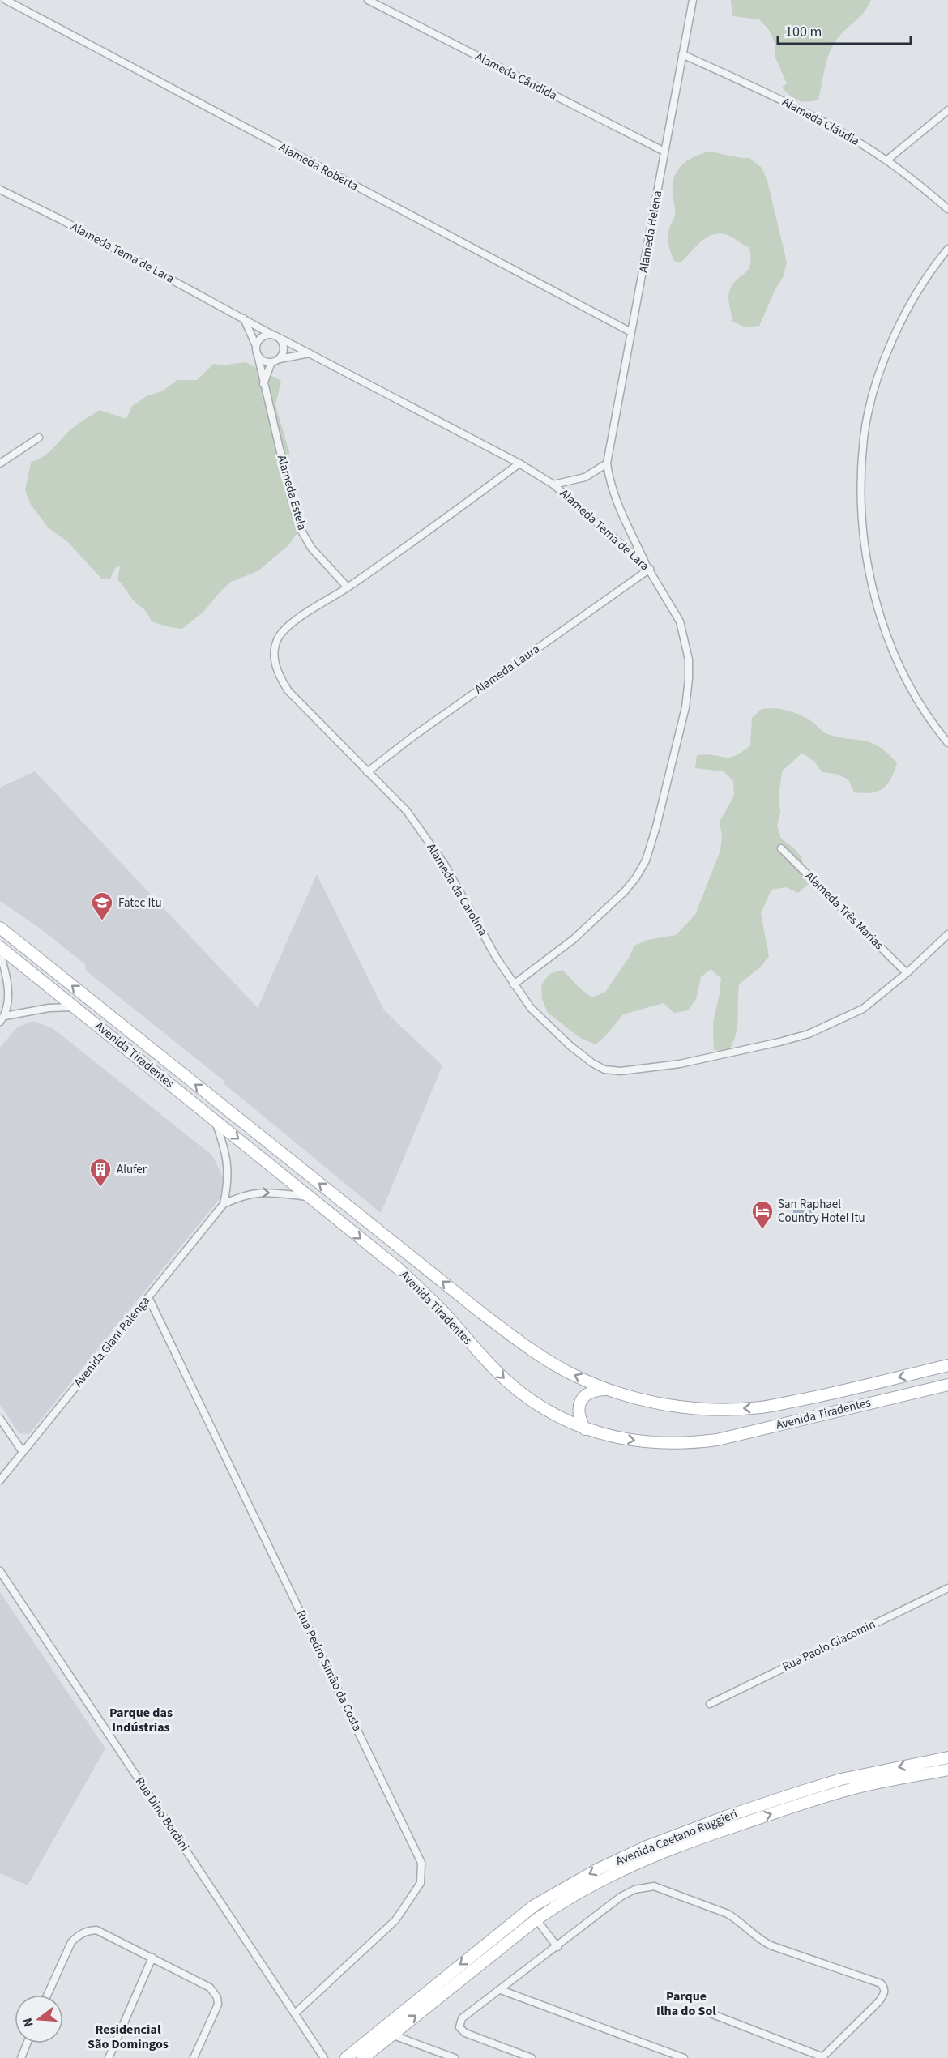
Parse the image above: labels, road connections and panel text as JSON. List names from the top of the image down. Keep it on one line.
{"streets":{"main road":["Avenida Tiradentes","Avenida Caetano Ruggieri"],"street":["Alameda Cândida","Alameda Cláudia","Alameda Roberta","Alameda Helena","Alameda Tema de Lara","Alameda Estela","Alameda Laura","Alameda da Carolina","Alameda Três Marias","Avenida Giani Palenga","Rua Paolo Giacomin","Rua Pedro Simão da Costa","Rua Dino Bordini"]},"crossings":[["Alameda Cândida","Alameda Helena"],["Alameda Cláudia","Alameda Helena"],["Alameda Roberta","Alameda Helena"],["Alameda Helena","Alameda Tema de Lara"],["Alameda Helena","Alameda Laura"],["Alameda Tema de Lara","Alameda Estela"],["Alameda Tema de Lara","Alameda Laura"],["Alameda Tema de Lara","Alameda da Carolina"],["Alameda Estela","Alameda da Carolina"],["Alameda Laura","Alameda da Carolina"],["Alameda da Carolina","Alameda Três Marias"],["Avenida Giani Palenga","Rua Pedro Simão da Costa"],["Rua Pedro Simão da Costa","Rua Dino Bordini"]],"districts":["Parque das Indústrias","Parque Ilha do Sol","Residencial São Domingos"],"places":{"school or university":["Fatec Itu"],"building":["Alufer"],"hotel":["San Raphael Country Hotel Itu"]},"scale_bar":"100 m","north":"left"}
